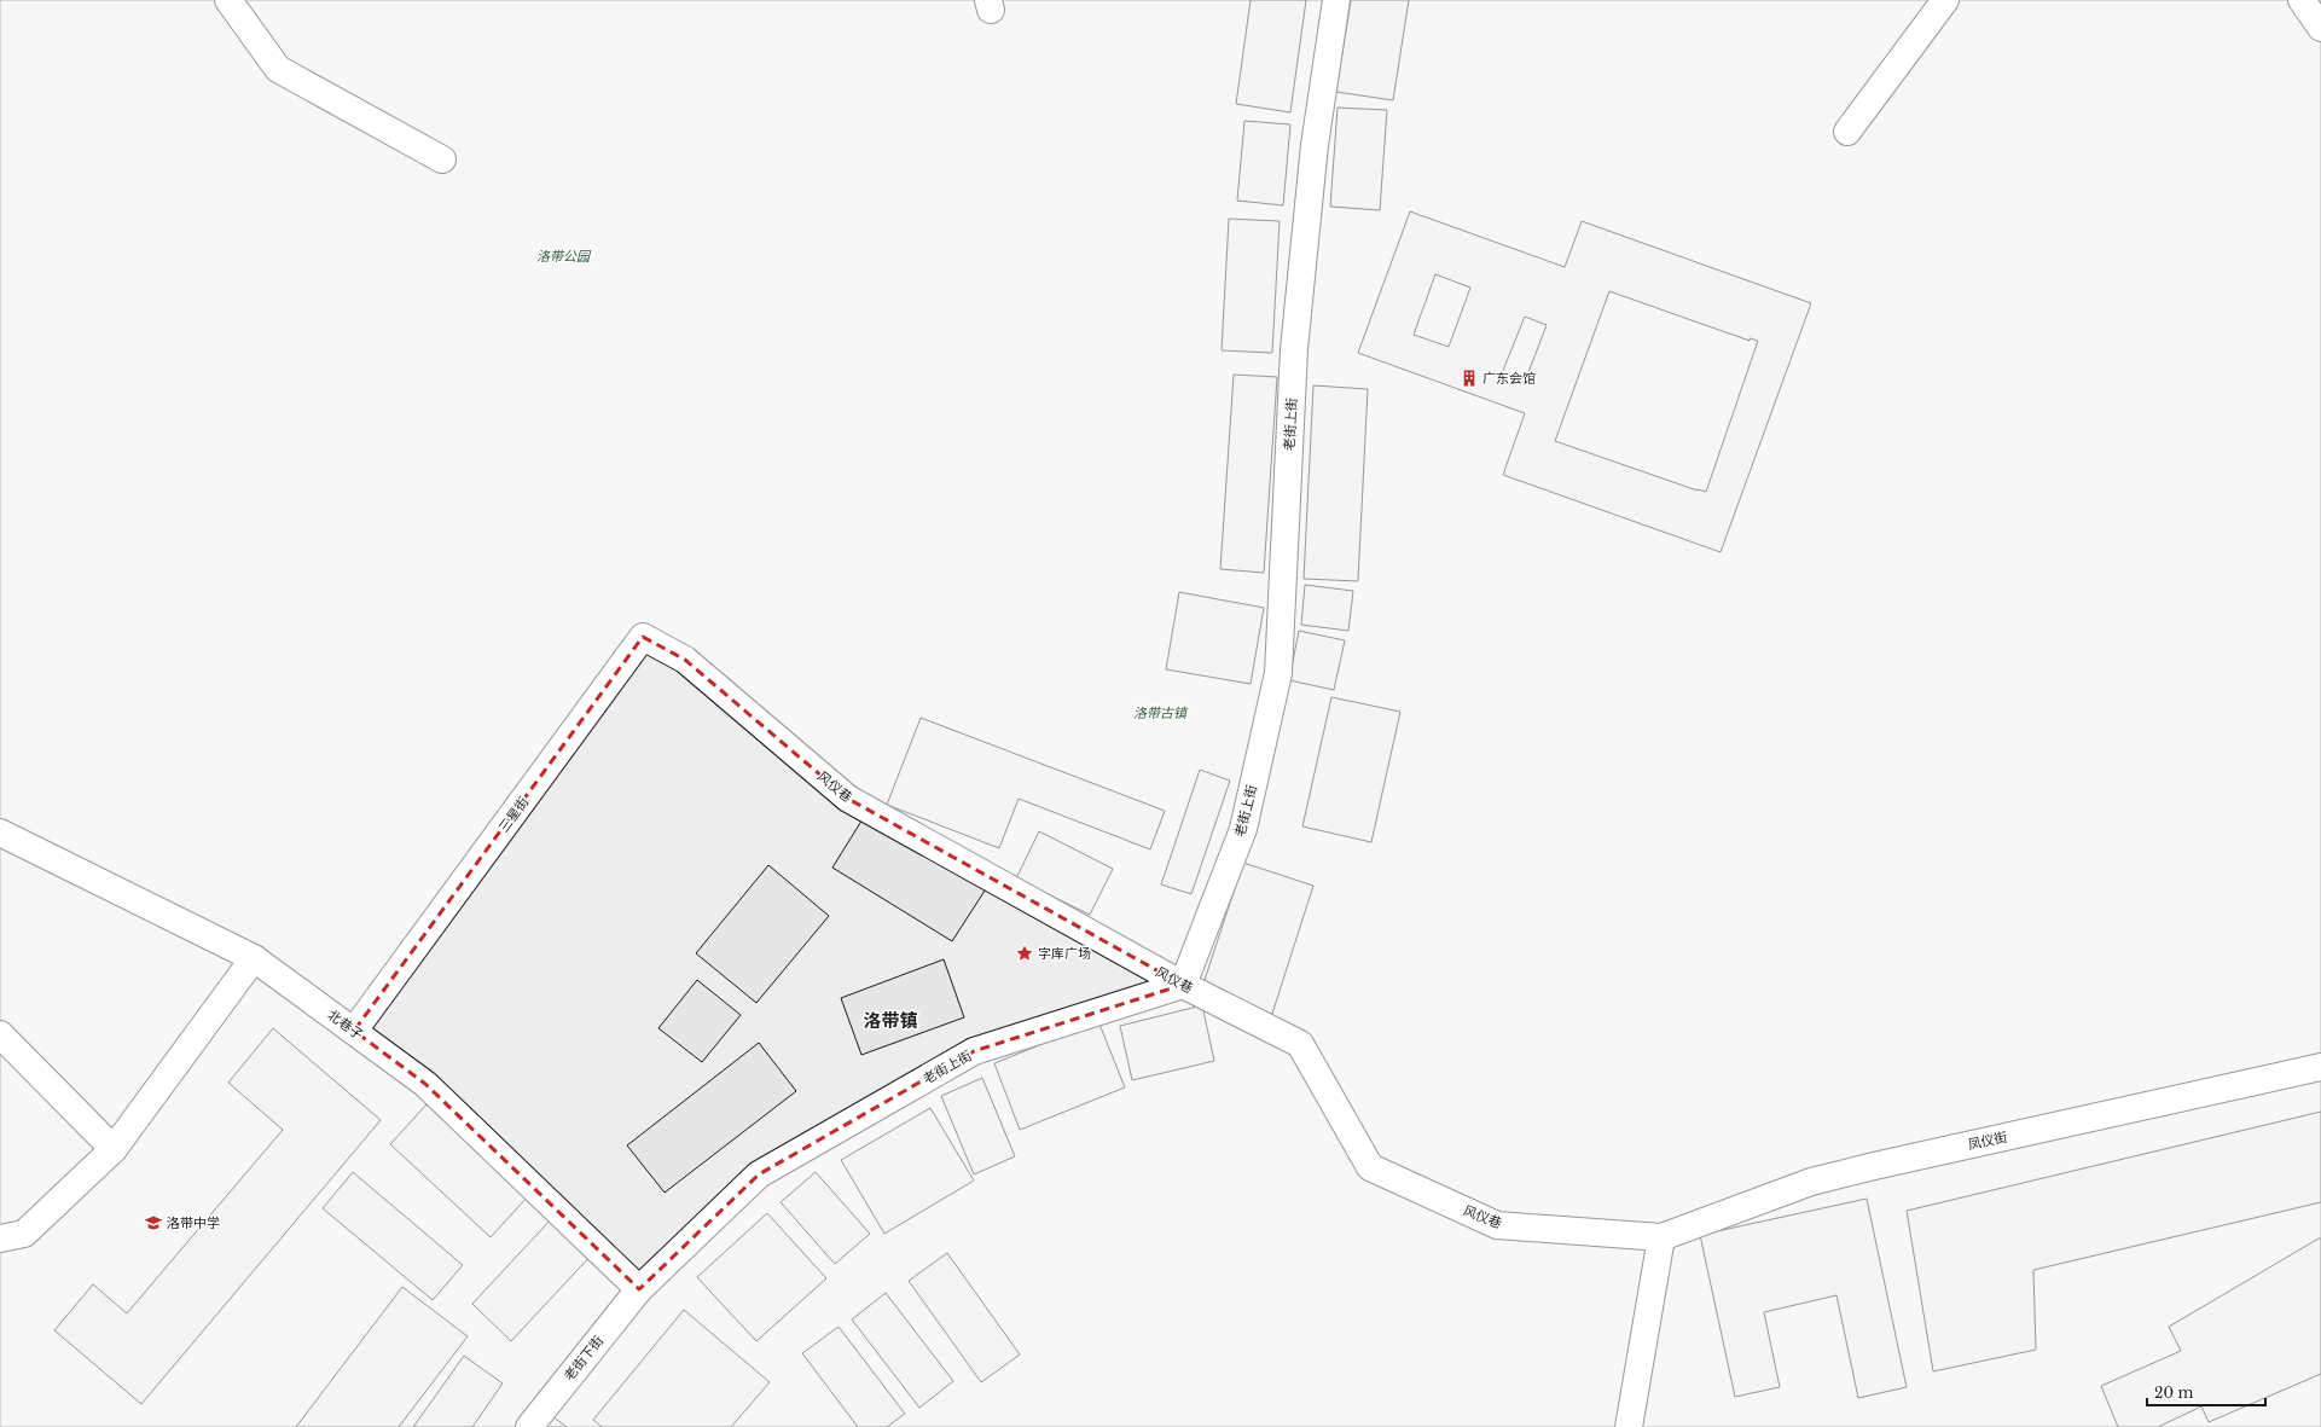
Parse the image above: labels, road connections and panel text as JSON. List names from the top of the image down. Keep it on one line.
{"streets":{"street":["老街上街","风仪巷","三星街","北巷子","凤仪街","老街下街"]},"crossings":[["老街上街","风仪巷"],["老街上街","北巷子"],["老街上街","老街下街"],["风仪巷","三星街"],["风仪巷","凤仪街"],["三星街","北巷子"],["北巷子","老街下街"]],"districts":["洛带镇"],"parks":["洛带公园","洛带古镇"],"places":{"building":["广东会馆"],"place":["字库广场"],"school or university":["洛带中学"]},"scale_bar":"20 m"}
